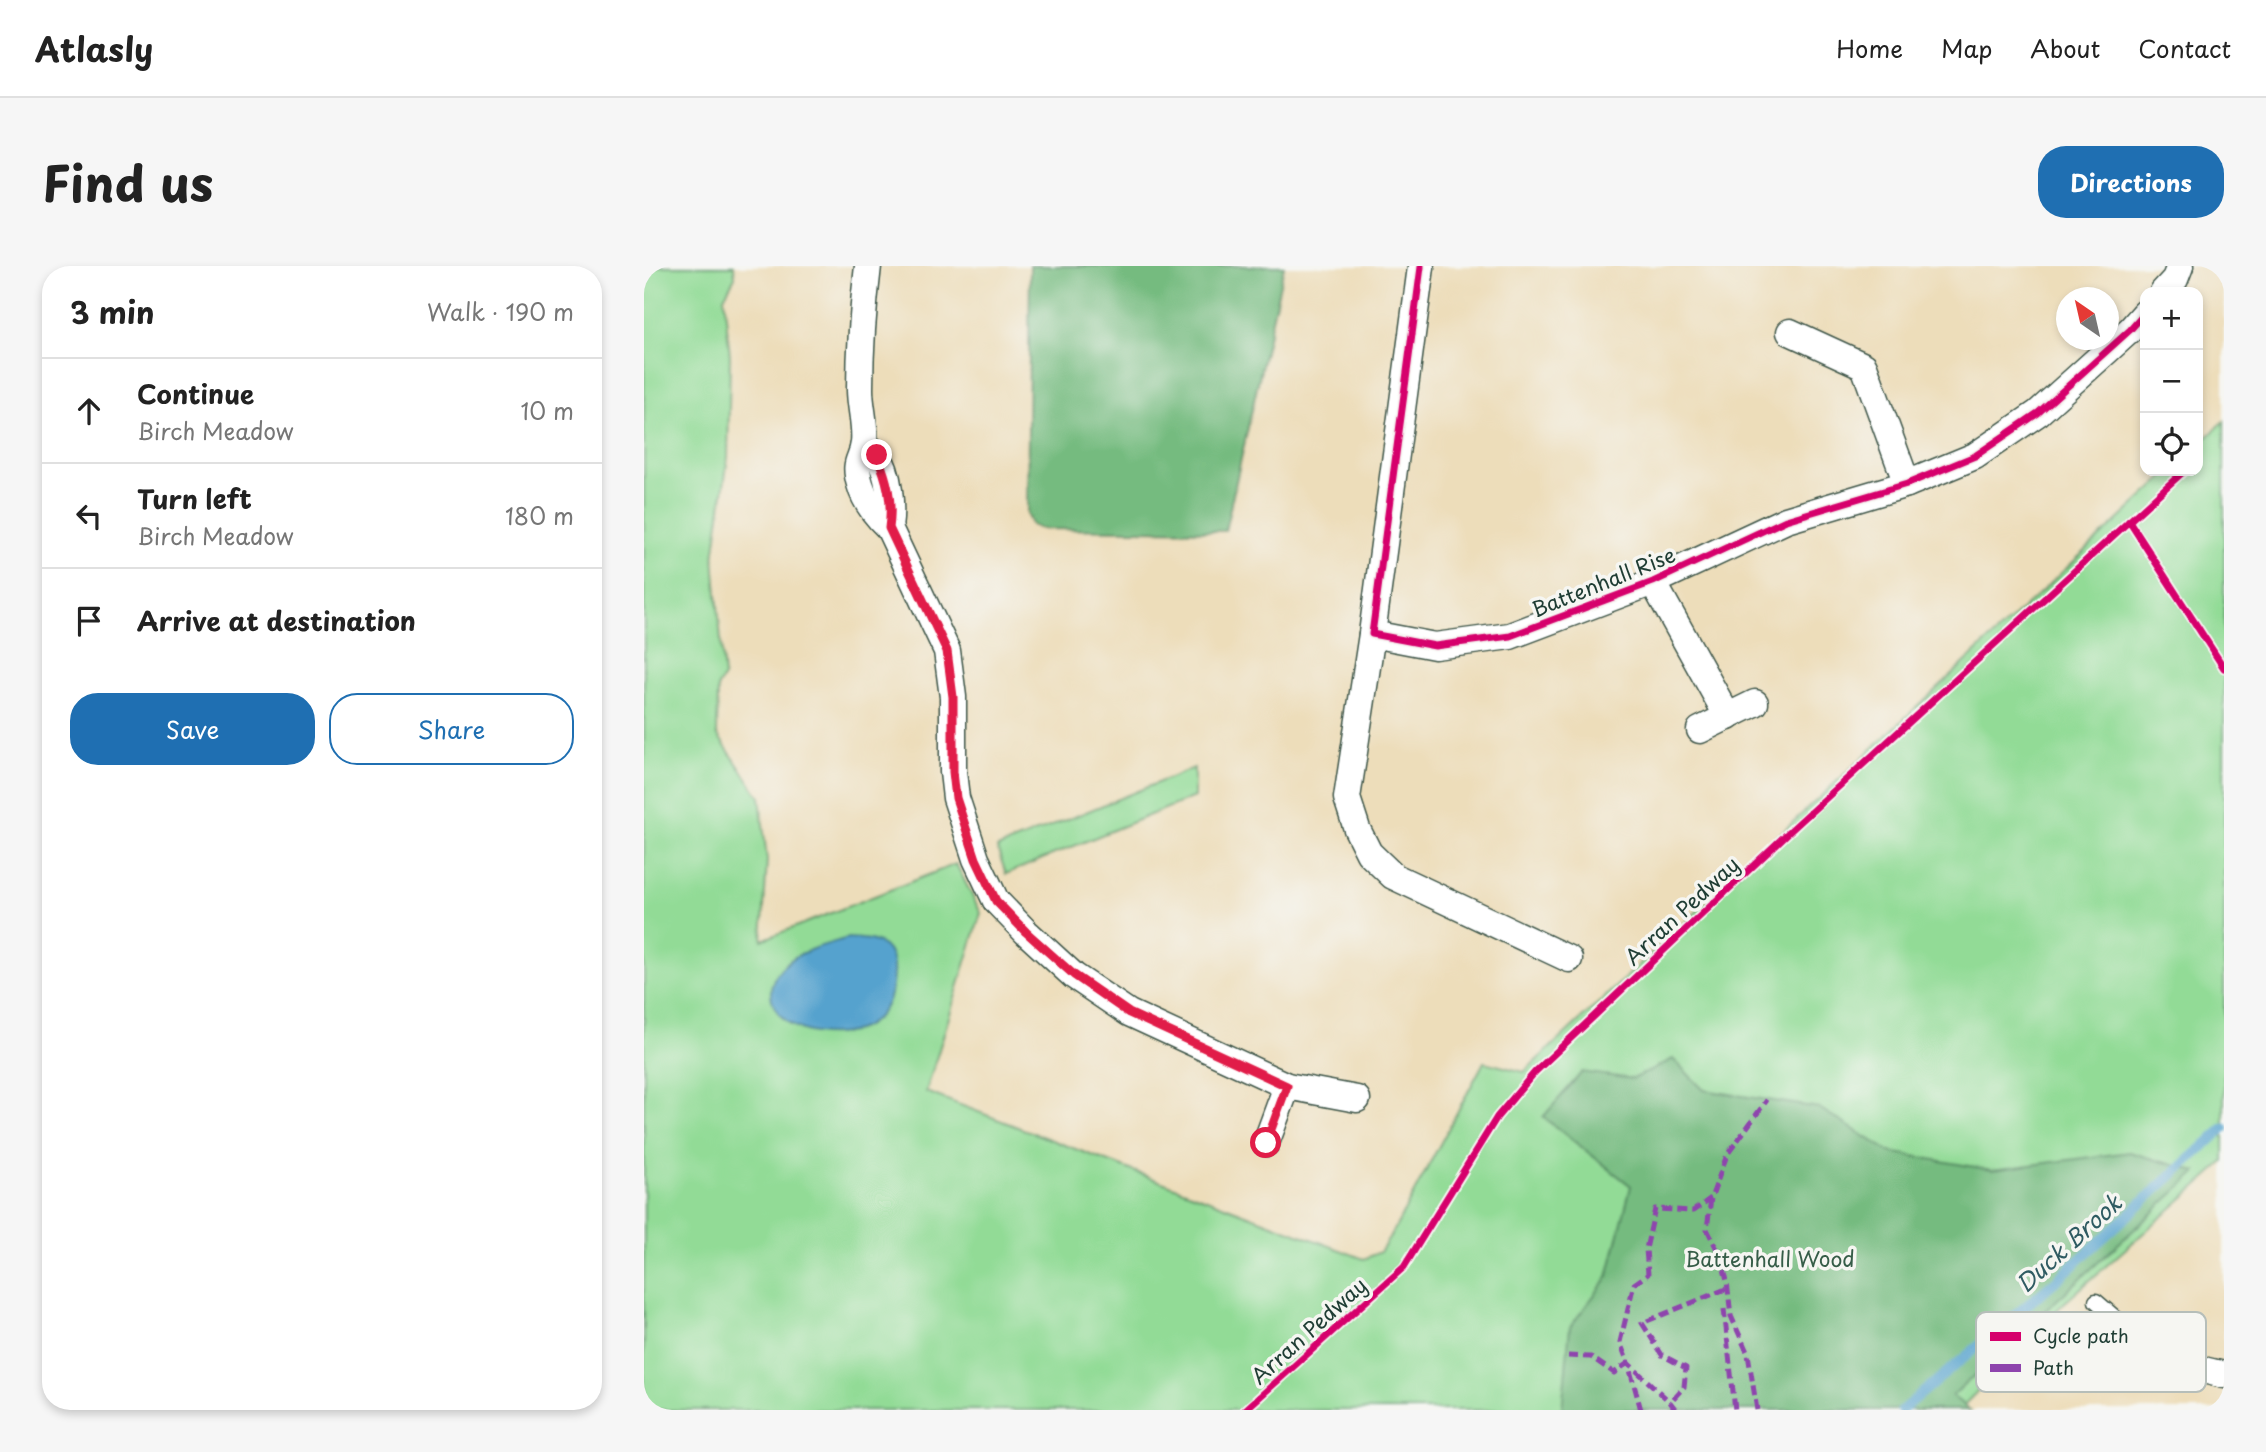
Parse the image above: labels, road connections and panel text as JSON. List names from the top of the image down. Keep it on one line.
{"streets":{"street":["Battenhall Rise"],"cycle path":["Arran Pedway"]},"water":["Duck Brook"],"parks":["Battenhall Wood"],"legend":["Cycle path","Path"],"north":"top left","page":{"header":"Atlasly","nav":["Home","Map","About","Contact"],"title":"Find us","buttons":["Directions",["Save","Share"]],"heading":["3 min","Walk · 190 m"],"map_buttons":["+","−"],"list":[["Continue","Birch Meadow","10 m"],["Turn left","Birch Meadow","180 m"],"Arrive at destination"]}}
